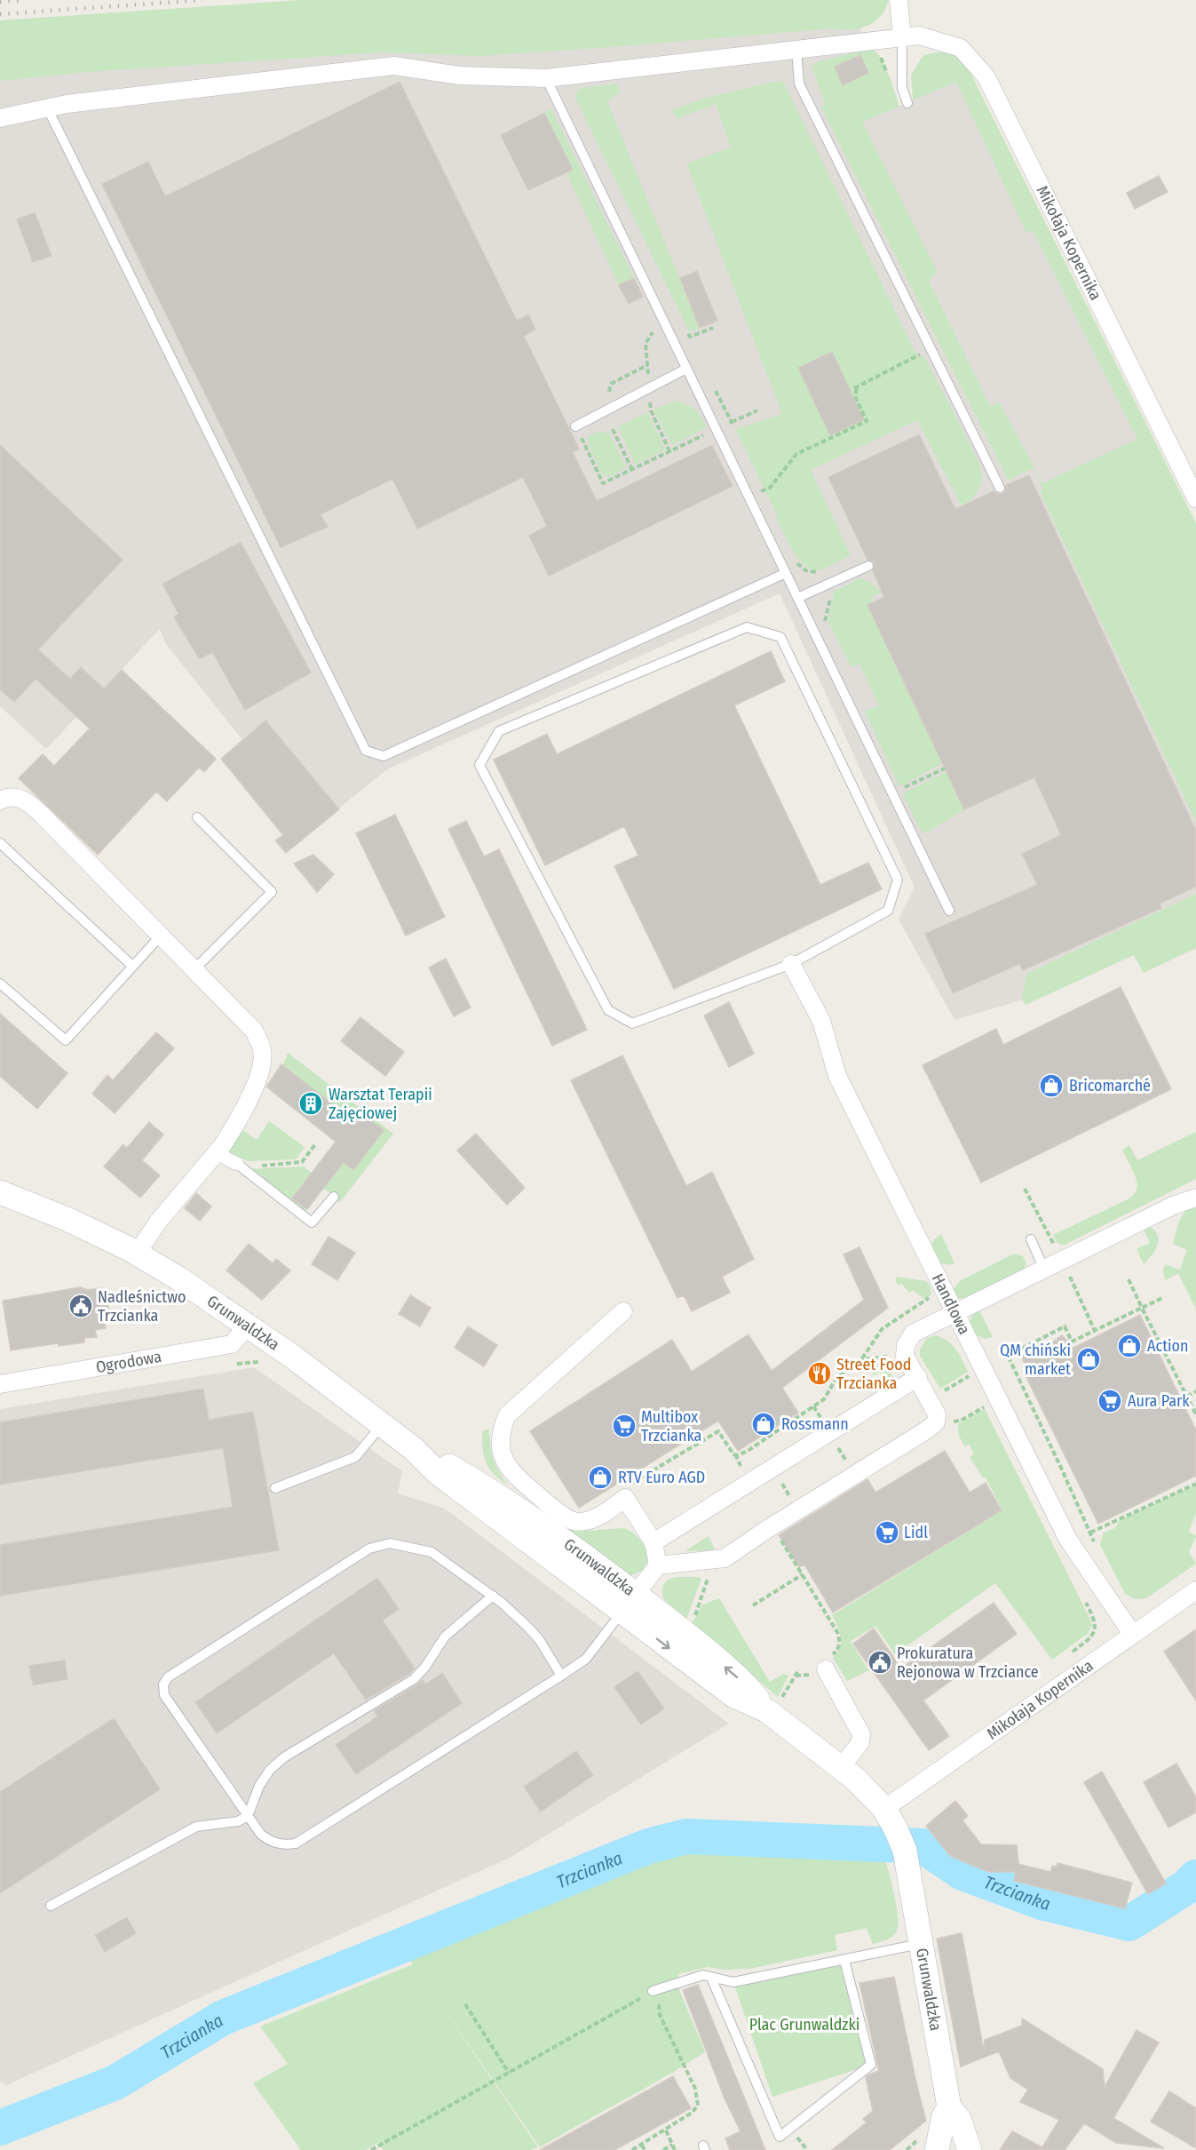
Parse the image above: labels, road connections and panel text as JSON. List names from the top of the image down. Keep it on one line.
{"streets":{"main road":["Grunwaldzka"],"street":["Mikołaja Kopernika","Handlowa","Ogrodowa"]},"crossings":[["Mikołaja Kopernika","Handlowa"],["Mikołaja Kopernika","Grunwaldzka"],["Grunwaldzka","Ogrodowa"]],"water":["Trzcianka"],"parks":["Plac Grunwaldzki"],"places":{"shop":["Bricomarché","Action","QM chiński market","Rossmann","RTV Euro AGD"],"building":["Warsztat Terapii Zajęciowej"],"public building":["Nadleśnictwo Trzcianka","Prokuratura Rejonowa w Trzciance"],"restaurant":["Street Food Trzcianka"],"supermarket":["Aura Park","Multibox Trzcianka","Lidl"]}}
